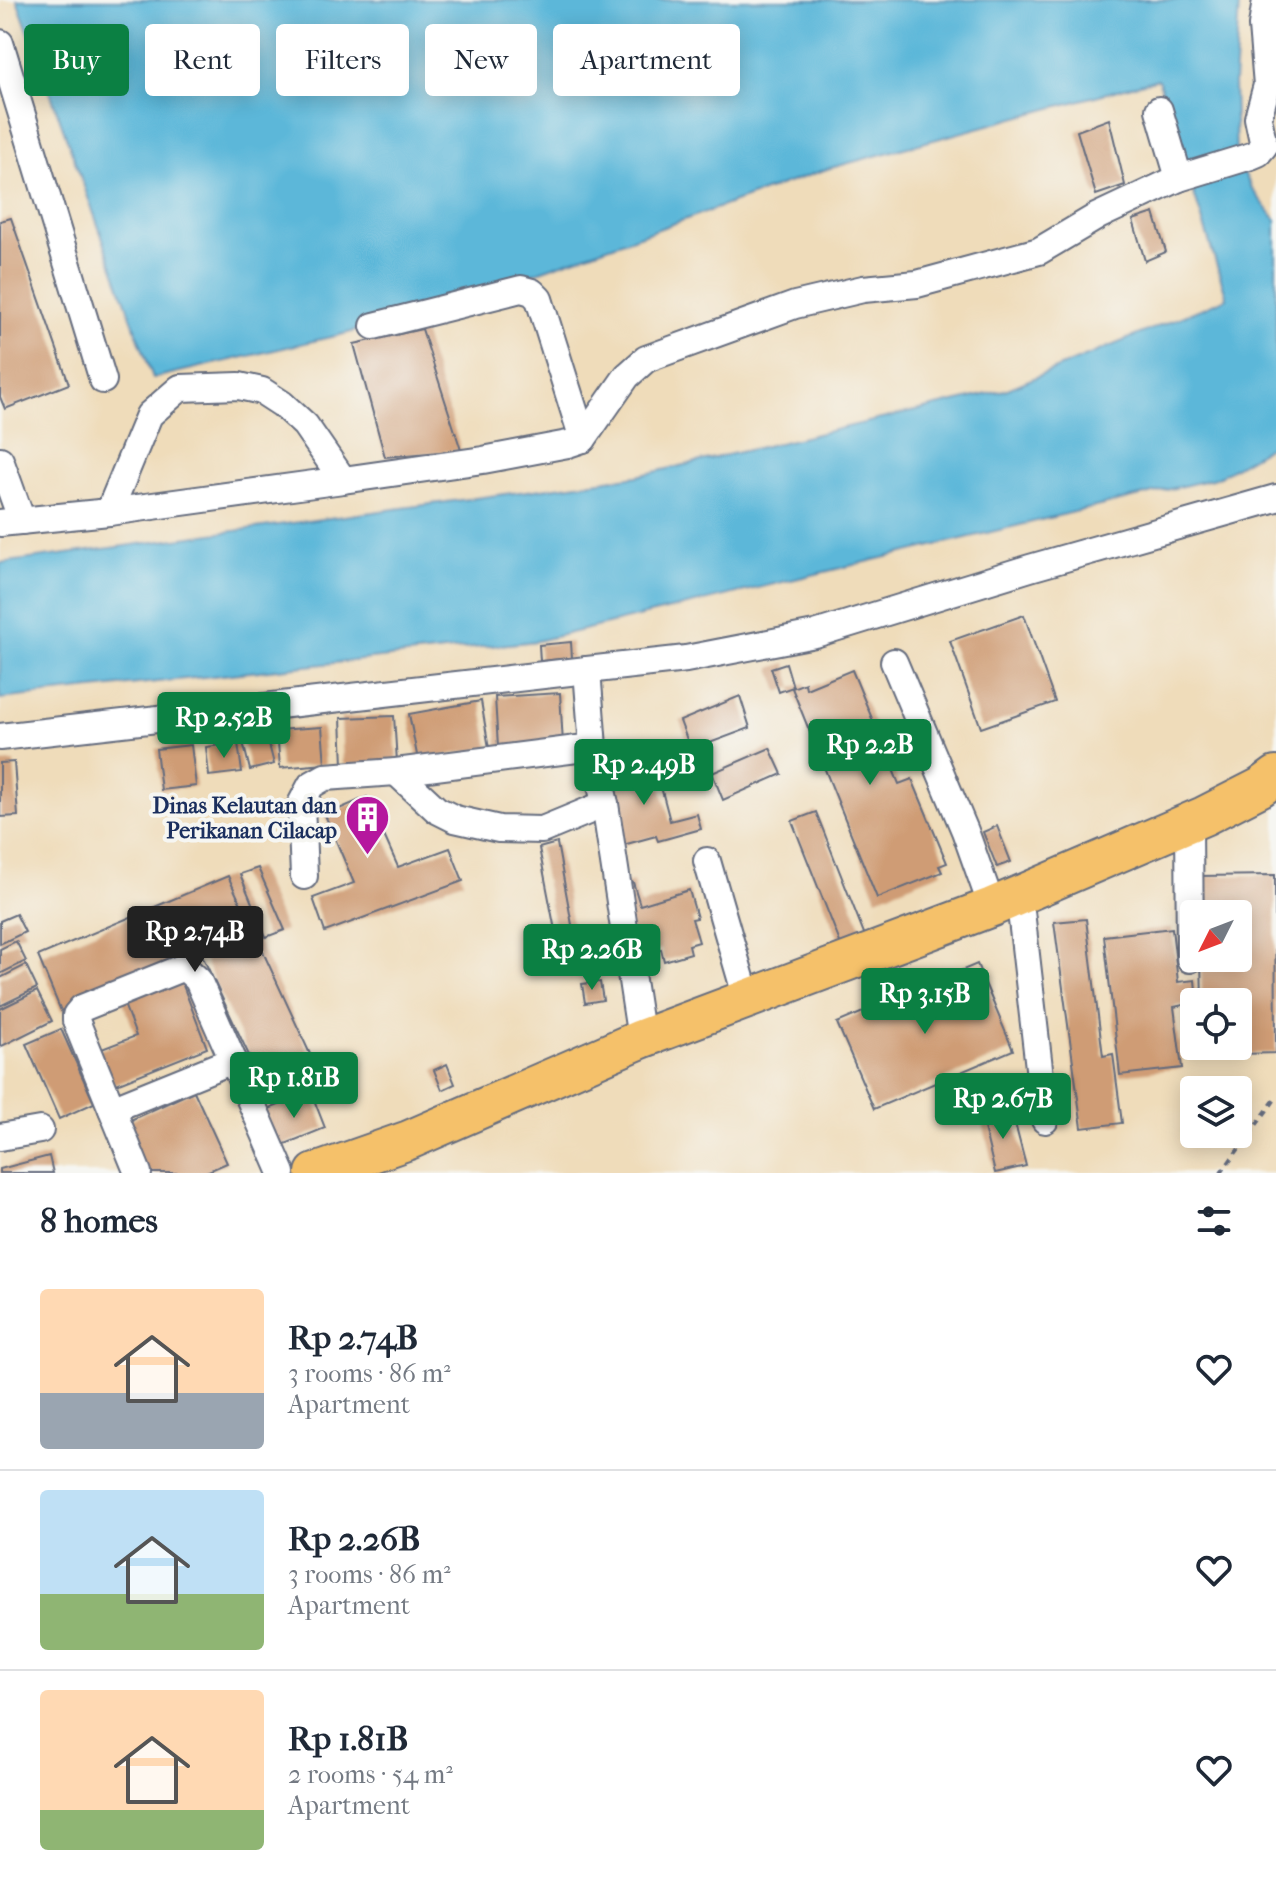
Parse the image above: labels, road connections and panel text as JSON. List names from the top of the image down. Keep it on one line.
{"places":{"building":["Dinas Kelautan dan Perikanan Cilacap"]},"north":"bottom left","page":{"chip":["Buy","Rent","Filters","New","Apartment"],"price":["Rp 2.52B","Rp 2.2B","Rp 2.49B","Rp 2.74B","Rp 2.26B","Rp 3.15B","Rp 1.81B","Rp 2.67B"],"heading":"8 homes","list":[{"name":"Rp 2.74B","note":"3 rooms · 86 m² · Apartment"},{"name":"Rp 2.26B","note":"3 rooms · 86 m² · Apartment"},{"name":"Rp 1.81B","note":"2 rooms · 54 m² · Apartment"}]}}
